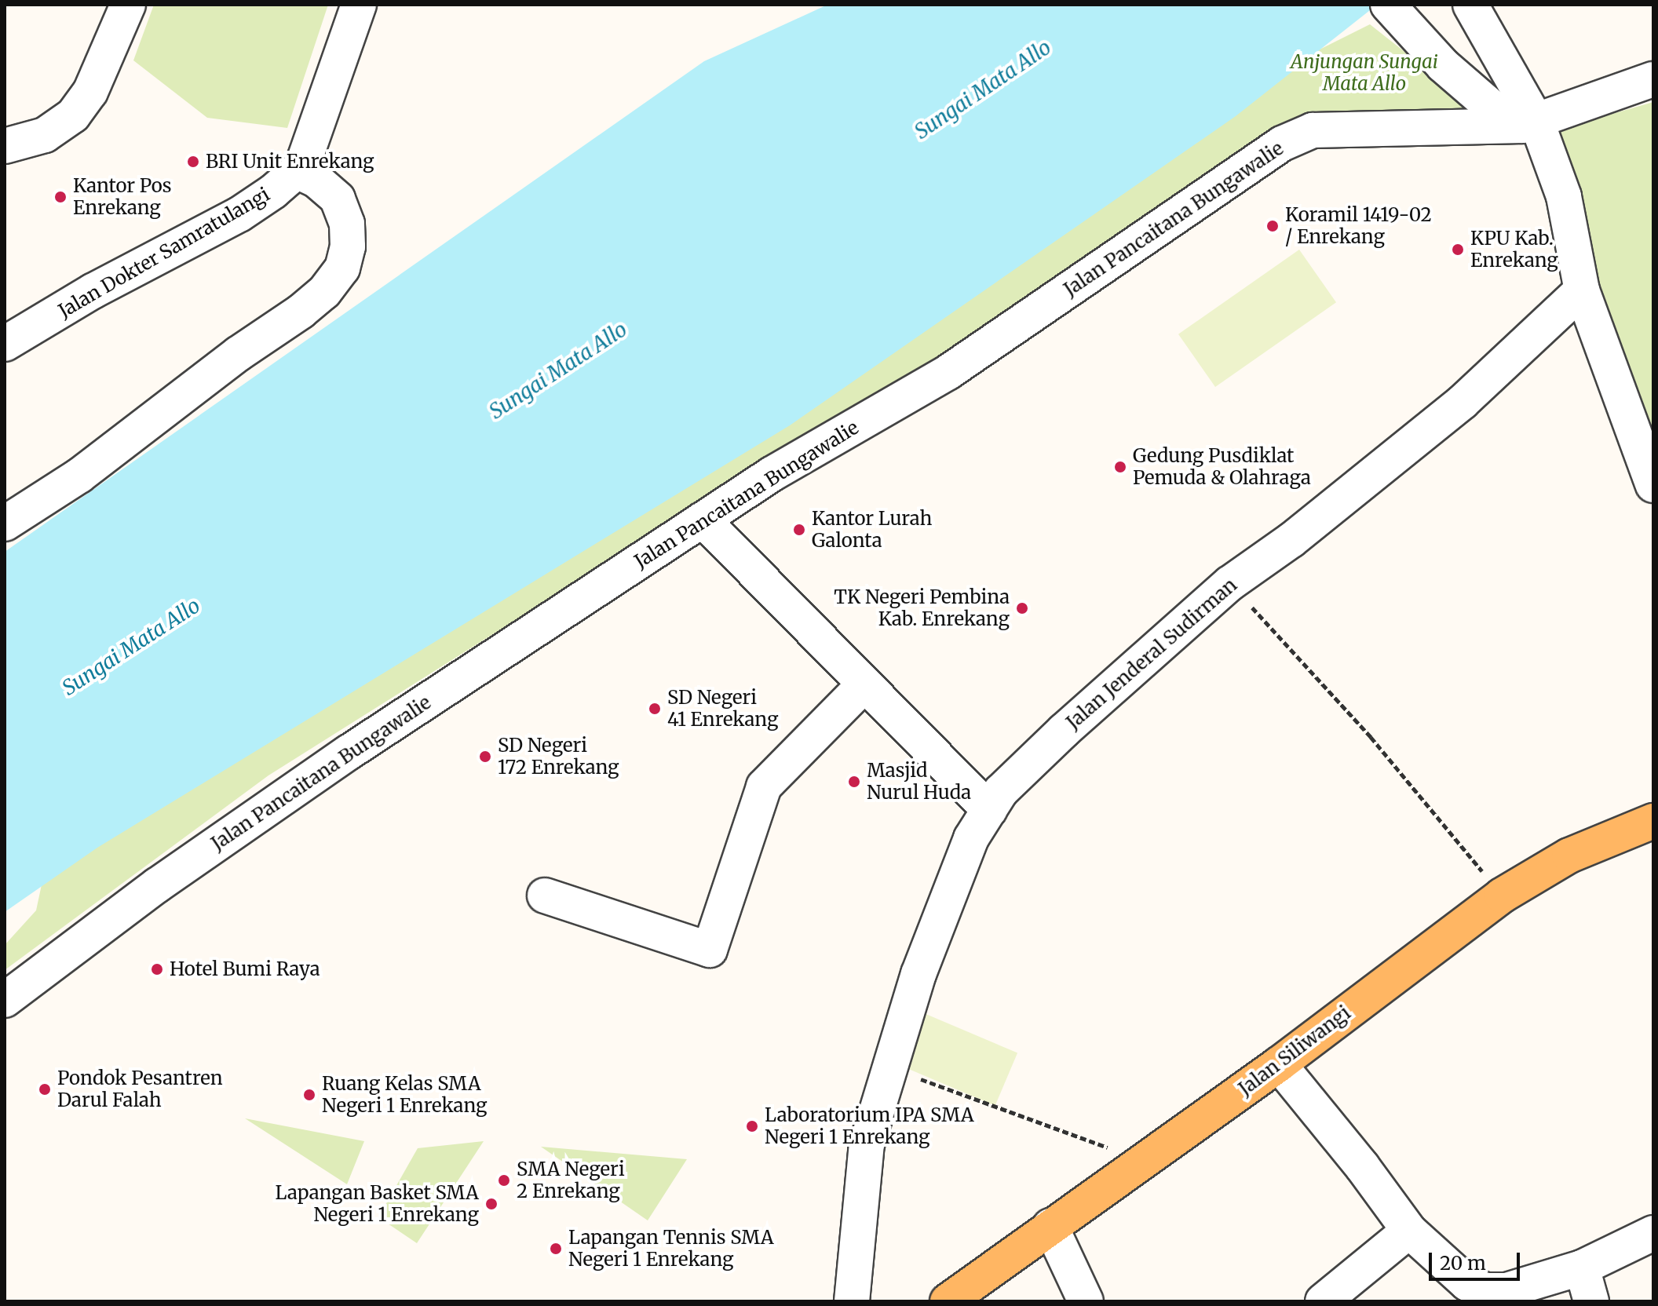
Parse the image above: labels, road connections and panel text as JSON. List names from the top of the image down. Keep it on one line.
{"streets":{"main road":["Jalan Siliwangi"],"street":["Jalan Pancaitana Bungawalie","Jalan Dokter Samratulangi","Jalan Jenderal Sudirman"]},"water":["Sungai Mata Allo"],"parks":["Anjungan Sungai Mata Allo"],"places":["BRI Unit Enrekang","Kantor Pos Enrekang","Koramil 1419-02 / Enrekang","KPU Kab. Enrekang","Gedung Pusdiklat Pemuda & Olahraga","Kantor Lurah Galonta","TK Negeri Pembina Kab. Enrekang","SD Negeri 41 Enrekang","SD Negeri 172 Enrekang","Masjid Nurul Huda","Hotel Bumi Raya","Pondok Pesantren Darul Falah","Ruang Kelas SMA Negeri 1 Enrekang","Laboratorium IPA SMA Negeri 1 Enrekang","SMA Negeri 2 Enrekang","Lapangan Basket SMA Negeri 1 Enrekang","Lapangan Tennis SMA Negeri 1 Enrekang"],"scale_bar":"20 m"}
